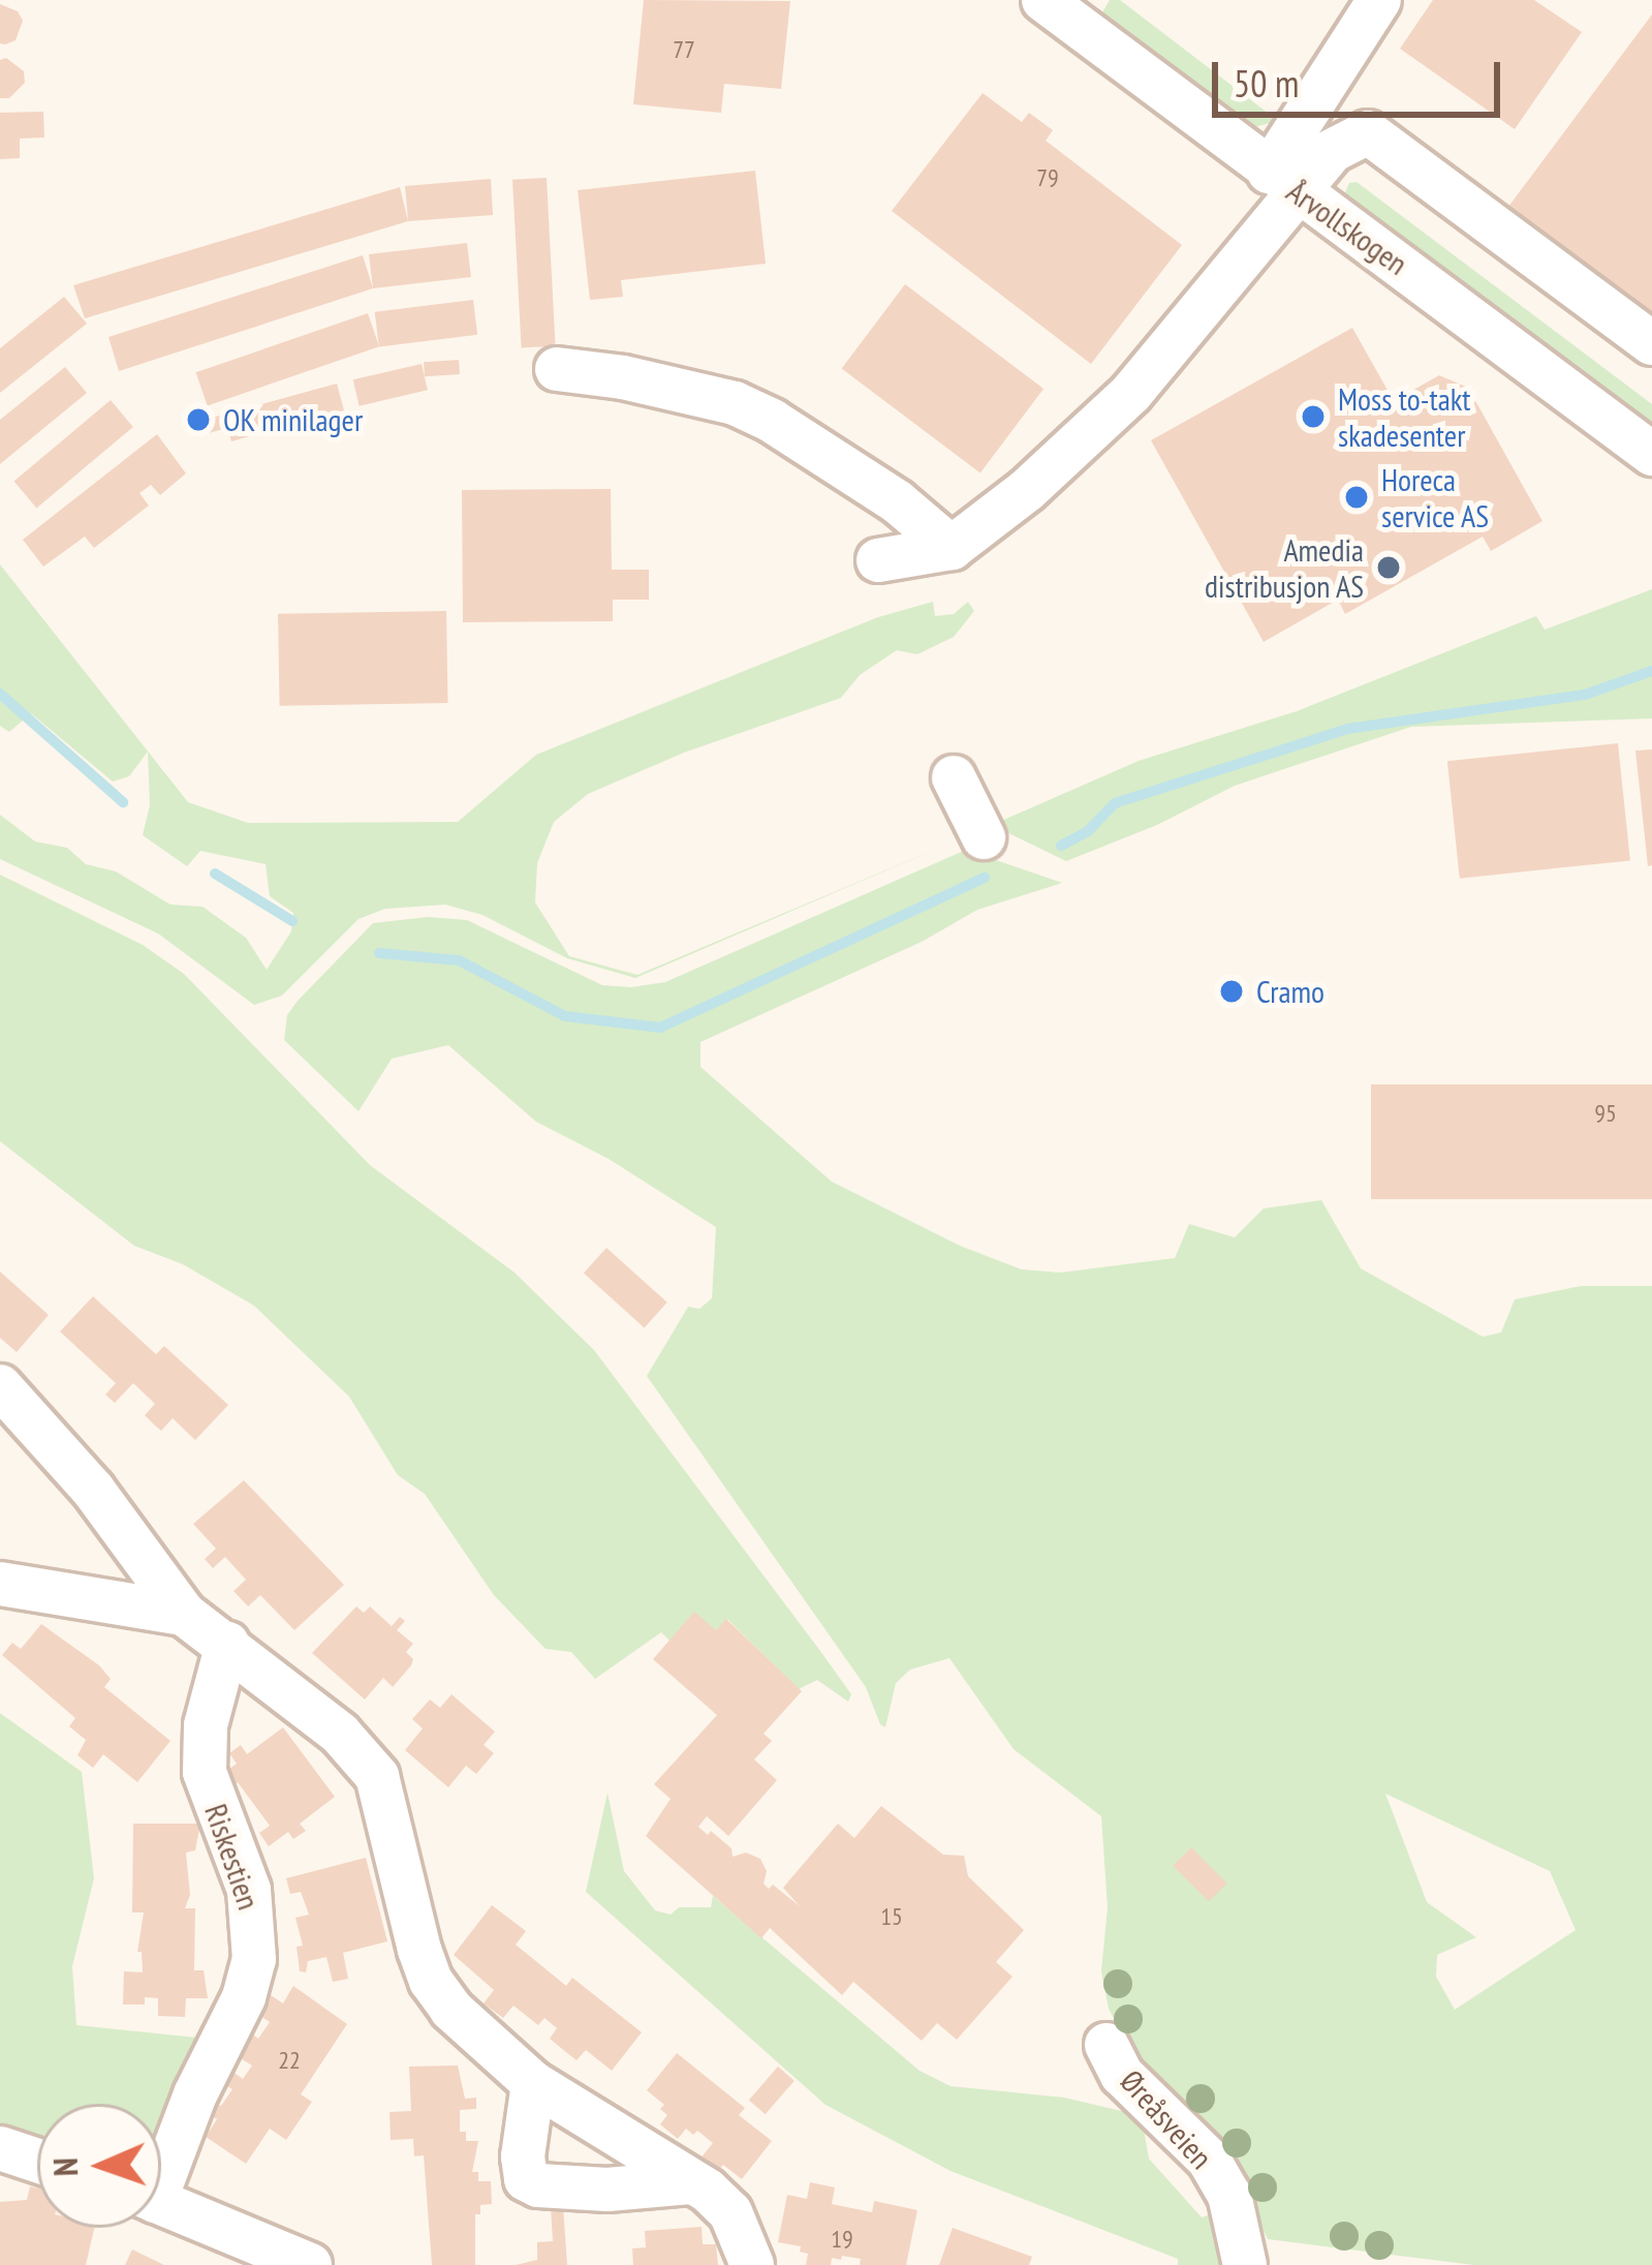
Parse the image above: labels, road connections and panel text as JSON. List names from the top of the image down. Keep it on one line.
{"streets":{"street":["Årvollskogen","Riskestien","Øreåsveien"]},"places":["Moss to-takt skadesenter","OK minilager","Horeca service AS","Amedia distribusjon AS","Cramo"],"house_numbers":["77","79","95","15","22","19"],"scale_bar":"50 m","north":"left"}
